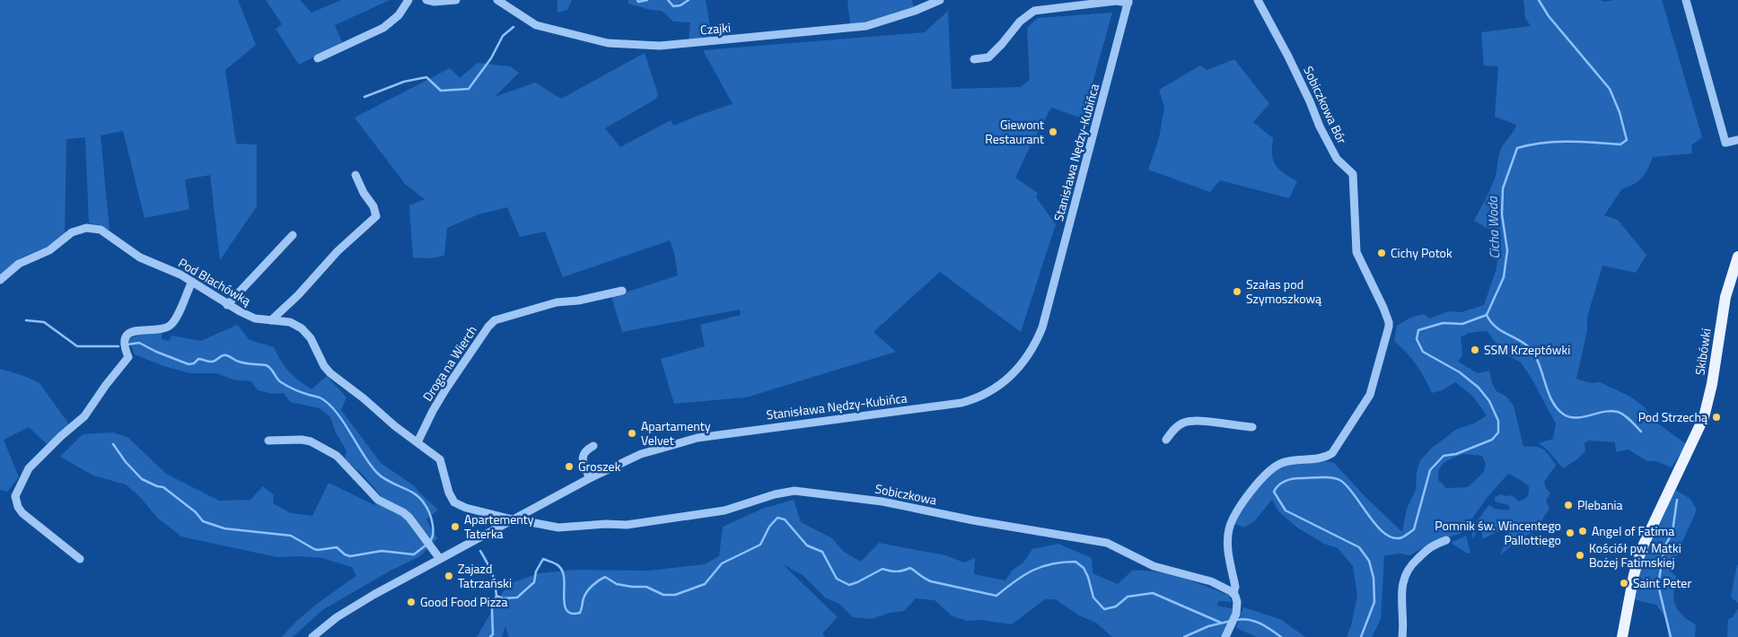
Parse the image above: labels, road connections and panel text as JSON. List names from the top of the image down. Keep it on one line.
{"streets":{"main road":["Skibówki"],"street":["Czajki","Sobiczkowa Bór","Stanisława Nędzy-Kubińca","Pod Blachówką","Droga na Wierch","Sobiczkowa"]},"crossings":[["Sobiczkowa Bór","Sobiczkowa"],["Stanisława Nędzy-Kubińca","Pod Blachówką"],["Stanisława Nędzy-Kubińca","Sobiczkowa"],["Pod Blachówką","Droga na Wierch"],["Pod Blachówką","Sobiczkowa"]],"water":["Cicha Woda"],"places":["Giewont Restaurant","Cichy Potok","Szałas pod Szymoszkową","SSM Krzeptówki","Pod Strzechą","Apartamenty Velvet","Groszek","Plebania","Apartementy Taterka","Angel of Fatima","Pomnik św. Wincentego Pallottiego","Kościół pw. Matki Bożej Fatimskiej","Zajazd Tatrzański","Saint Peter","Good Food Pizza"]}
